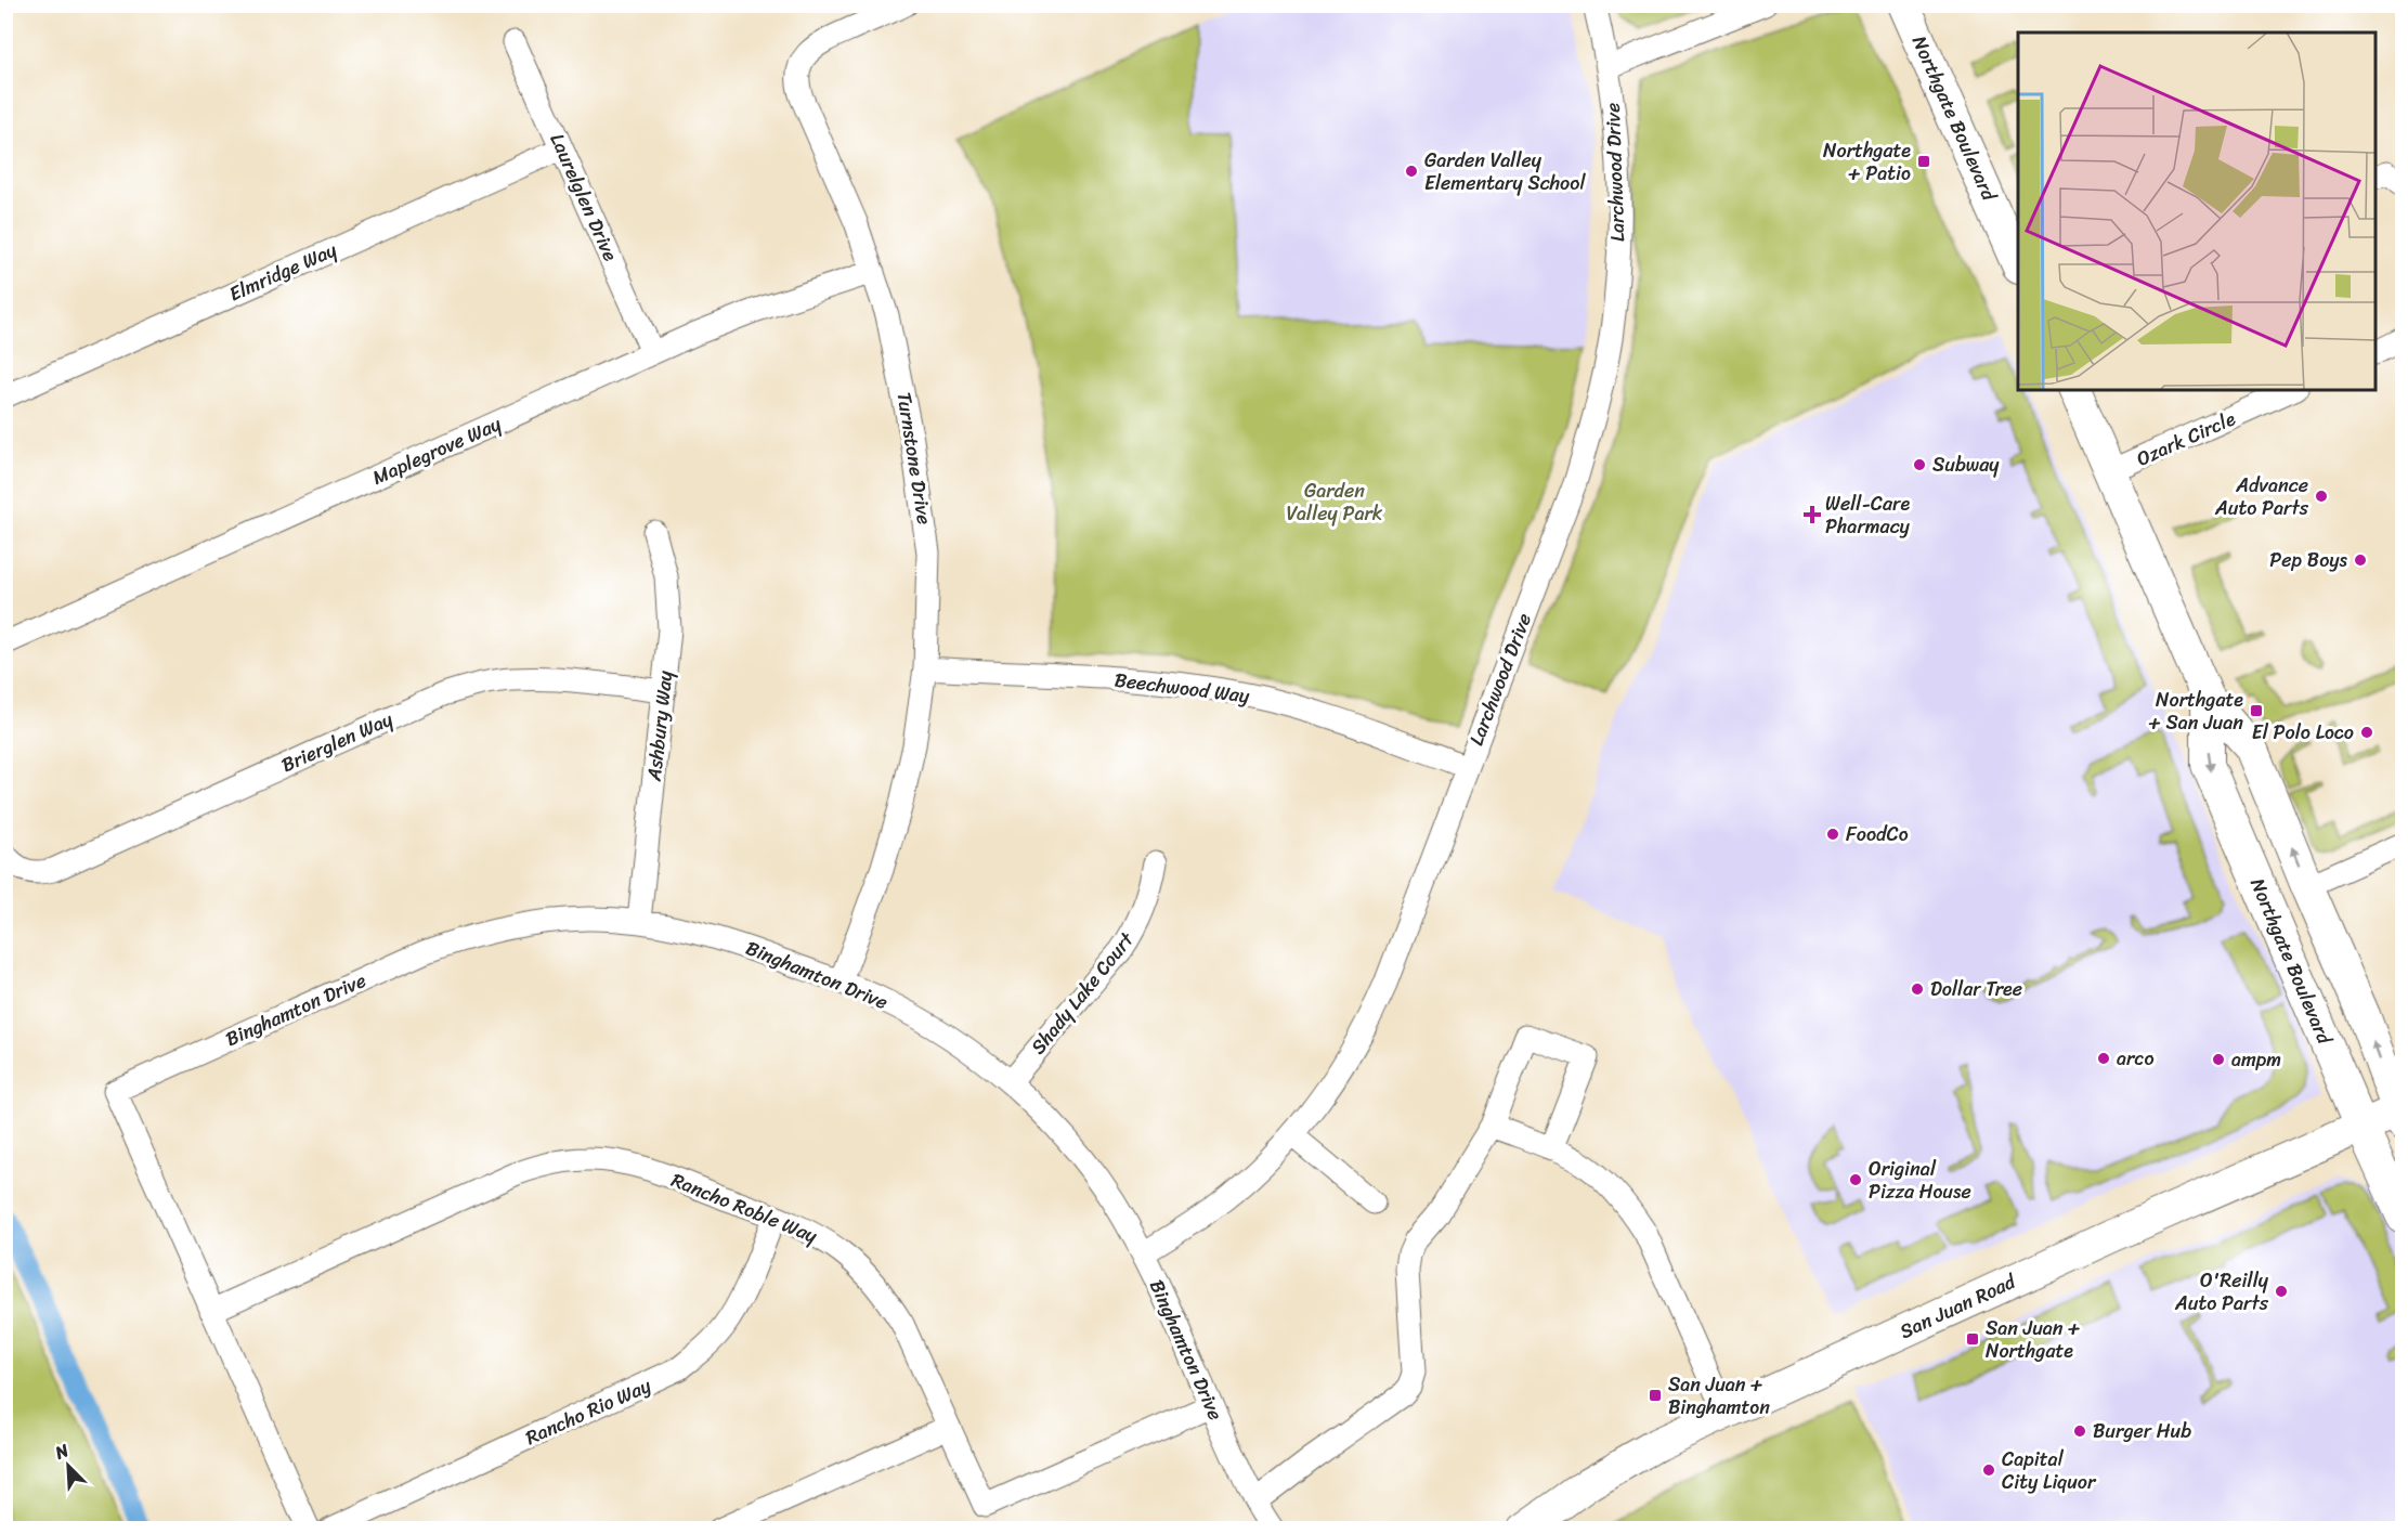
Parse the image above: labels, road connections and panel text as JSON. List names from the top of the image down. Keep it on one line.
{"streets":{"main road":["Northgate Boulevard","San Juan Road"],"street":["Larchwood Drive","Laurelglen Drive","Elmridge Way","Ozark Circle","Maplegrove Way","Turnstone Drive","Beechwood Way","Ashbury Way","Brierglen Way","Binghamton Drive","Shady Lake Court","Rancho Roble Way","Rancho Rio Way"]},"crossings":[["Northgate Boulevard","Ozark Circle"],["Northgate Boulevard","San Juan Road"],["Larchwood Drive","Beechwood Way"],["Larchwood Drive","Binghamton Drive"],["Laurelglen Drive","Elmridge Way"],["Laurelglen Drive","Maplegrove Way"],["Maplegrove Way","Turnstone Drive"],["Turnstone Drive","Beechwood Way"],["Turnstone Drive","Binghamton Drive"],["Ashbury Way","Brierglen Way"],["Ashbury Way","Binghamton Drive"],["Binghamton Drive","Shady Lake Court"],["Binghamton Drive","Rancho Roble Way"],["Rancho Roble Way","Rancho Rio Way"]],"parks":["Garden Valley Park"],"places":{"transit":["Northgate + Patio","Northgate + San Juan","San Juan + Northgate","San Juan + Binghamton"],"other":["Garden Valley Elementary School","Subway","Advance Auto Parts","Pep Boys","El Polo Loco","FoodCo","Dollar Tree","arco","ampm","Original Pizza House","O'Reilly Auto Parts","Burger Hub","Capital City Liquor"],"health":["Well-Care Pharmacy"]},"north":"top left"}
